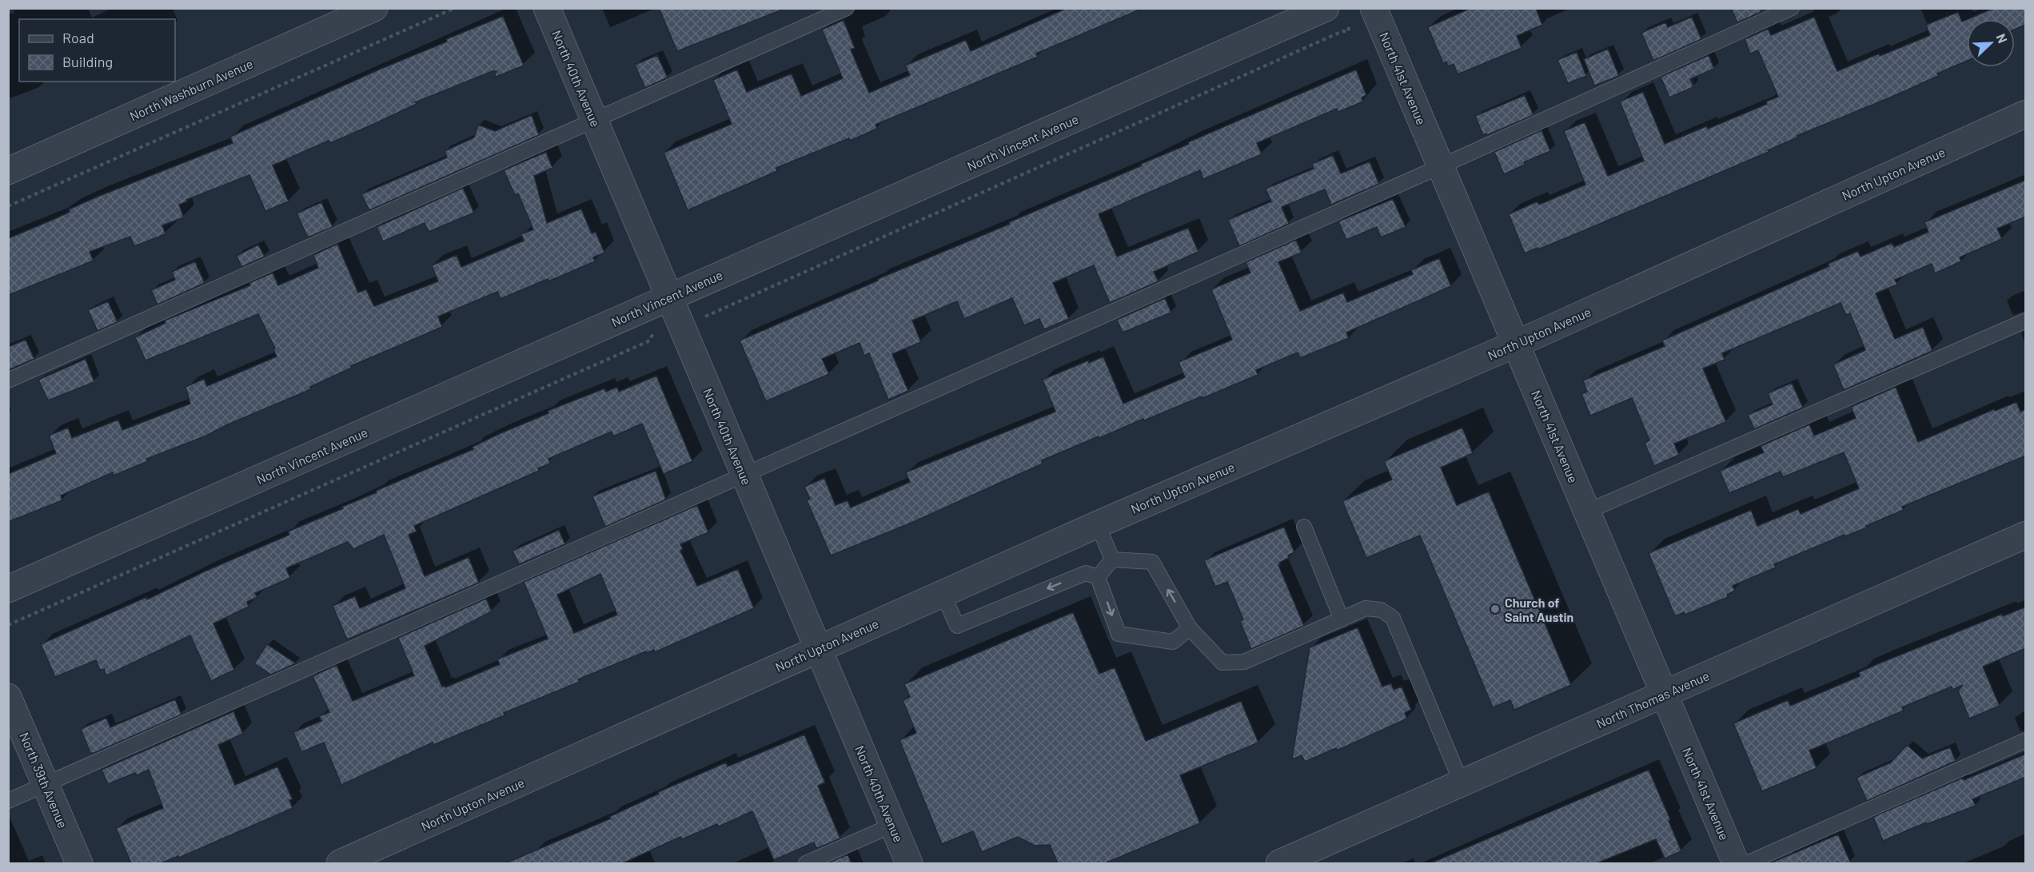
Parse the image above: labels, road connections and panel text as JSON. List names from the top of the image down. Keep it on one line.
{"streets":{"street":["North 40th Avenue","North 41st Avenue","North Washburn Avenue","North Vincent Avenue","North Upton Avenue","North Thomas Avenue","North 39th Avenue"]},"crossings":[["North 40th Avenue","North Vincent Avenue"],["North 40th Avenue","North Upton Avenue"],["North 41st Avenue","North Upton Avenue"],["North 41st Avenue","North Thomas Avenue"]],"places":["Church of Saint Austin"],"legend":["Road","Building"],"north":"top right"}
